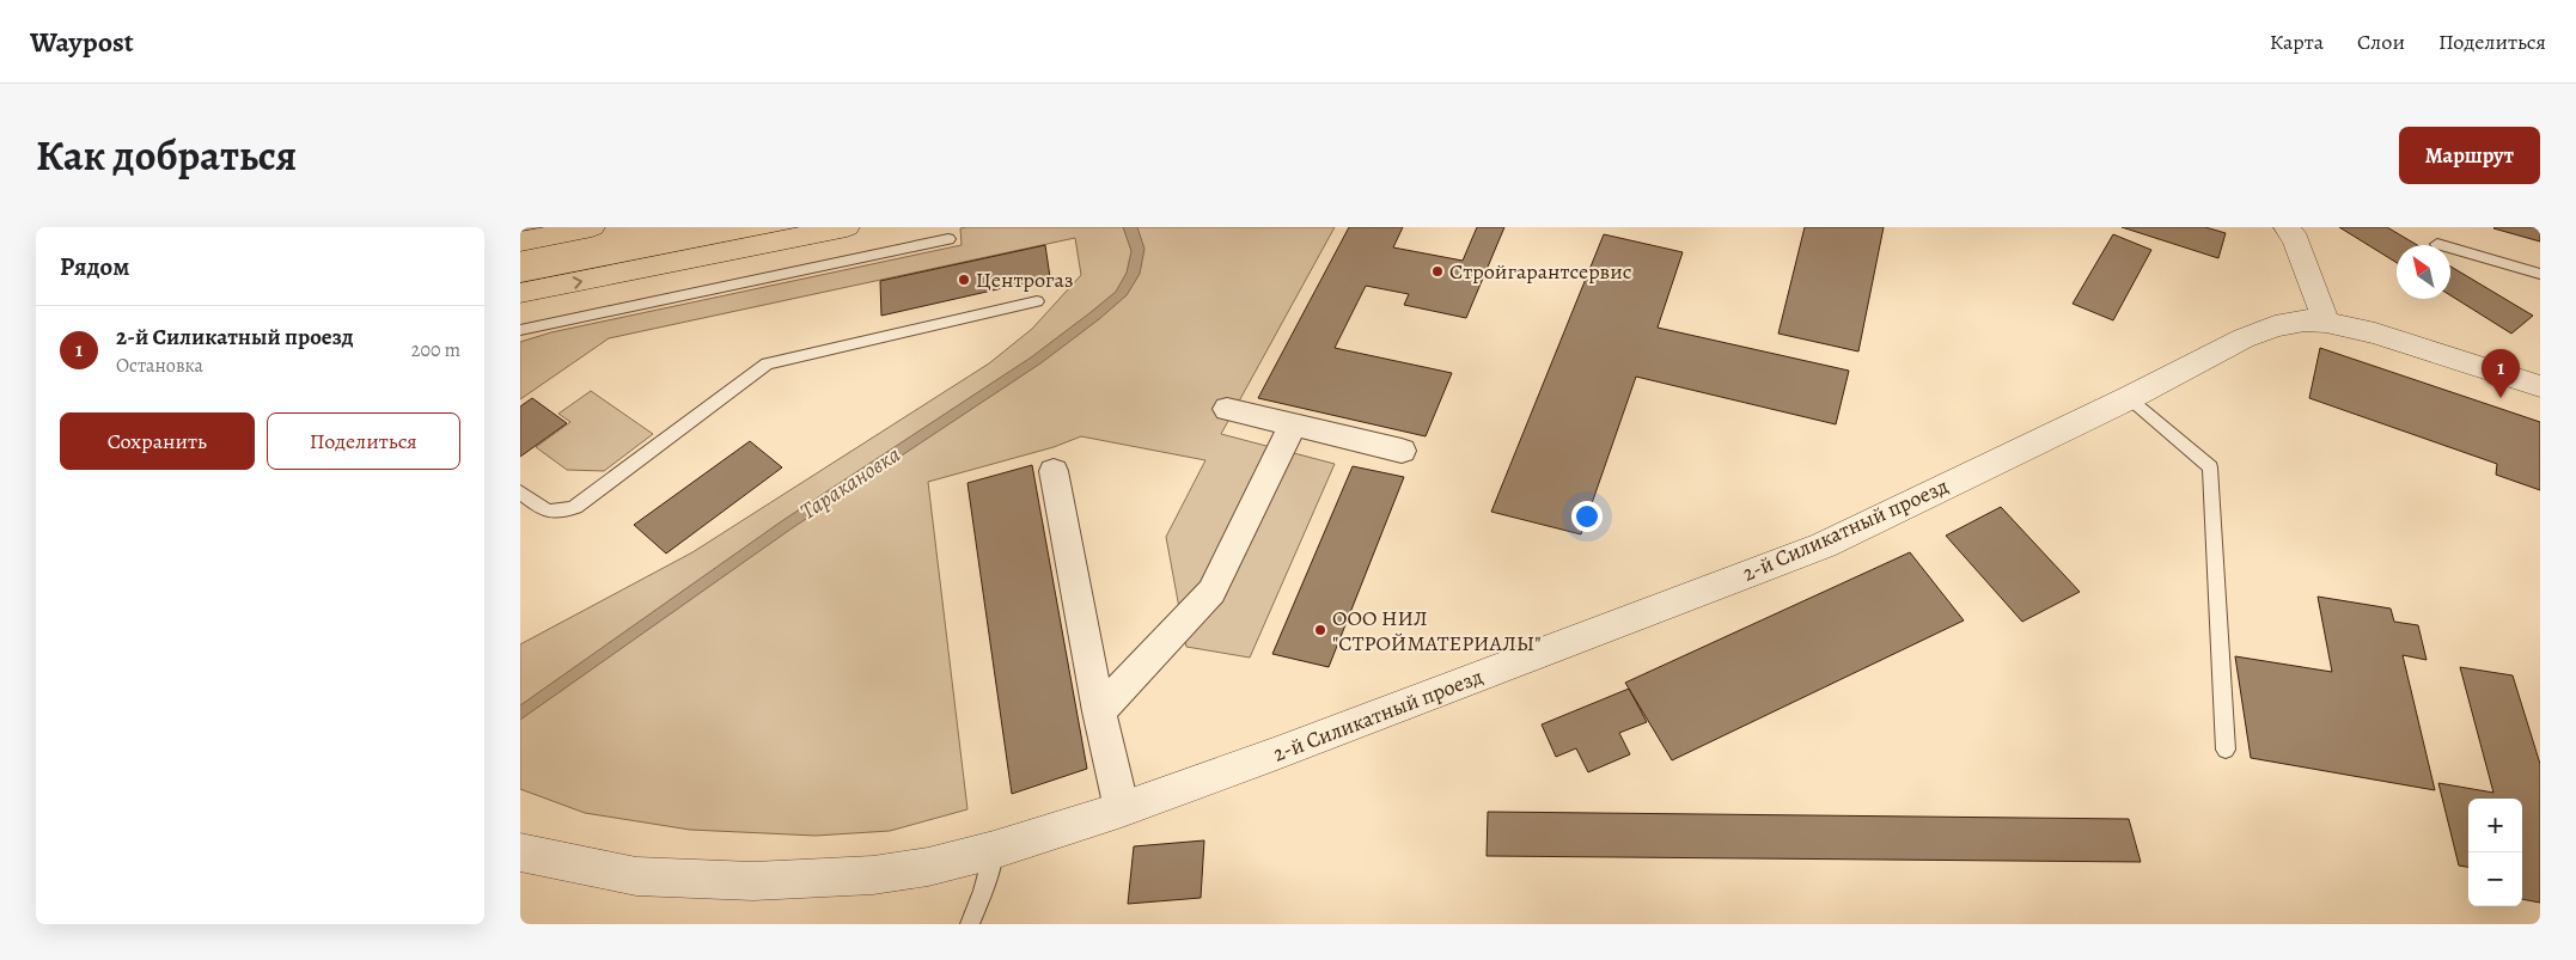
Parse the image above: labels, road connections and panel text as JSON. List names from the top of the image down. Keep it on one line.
{"streets":{"street":["2-й Силикатный проезд"]},"water":["Таракановка"],"places":["Стройгарантсервис","Центрогаз","ООО НИЛ \"СТРОЙМАТЕРИАЛЫ\""],"north":"top left","page":{"header":"Waypost","nav":["Карта","Слои","Поделиться"],"title":"Как добраться","buttons":["Маршрут",["Сохранить","Поделиться"]],"heading":"Рядом","list":[{"mark":"1","name":"2-й Силикатный проезд","note":"Остановка","value":"200 m"}],"pins":"1","map_buttons":["+","−"]}}
